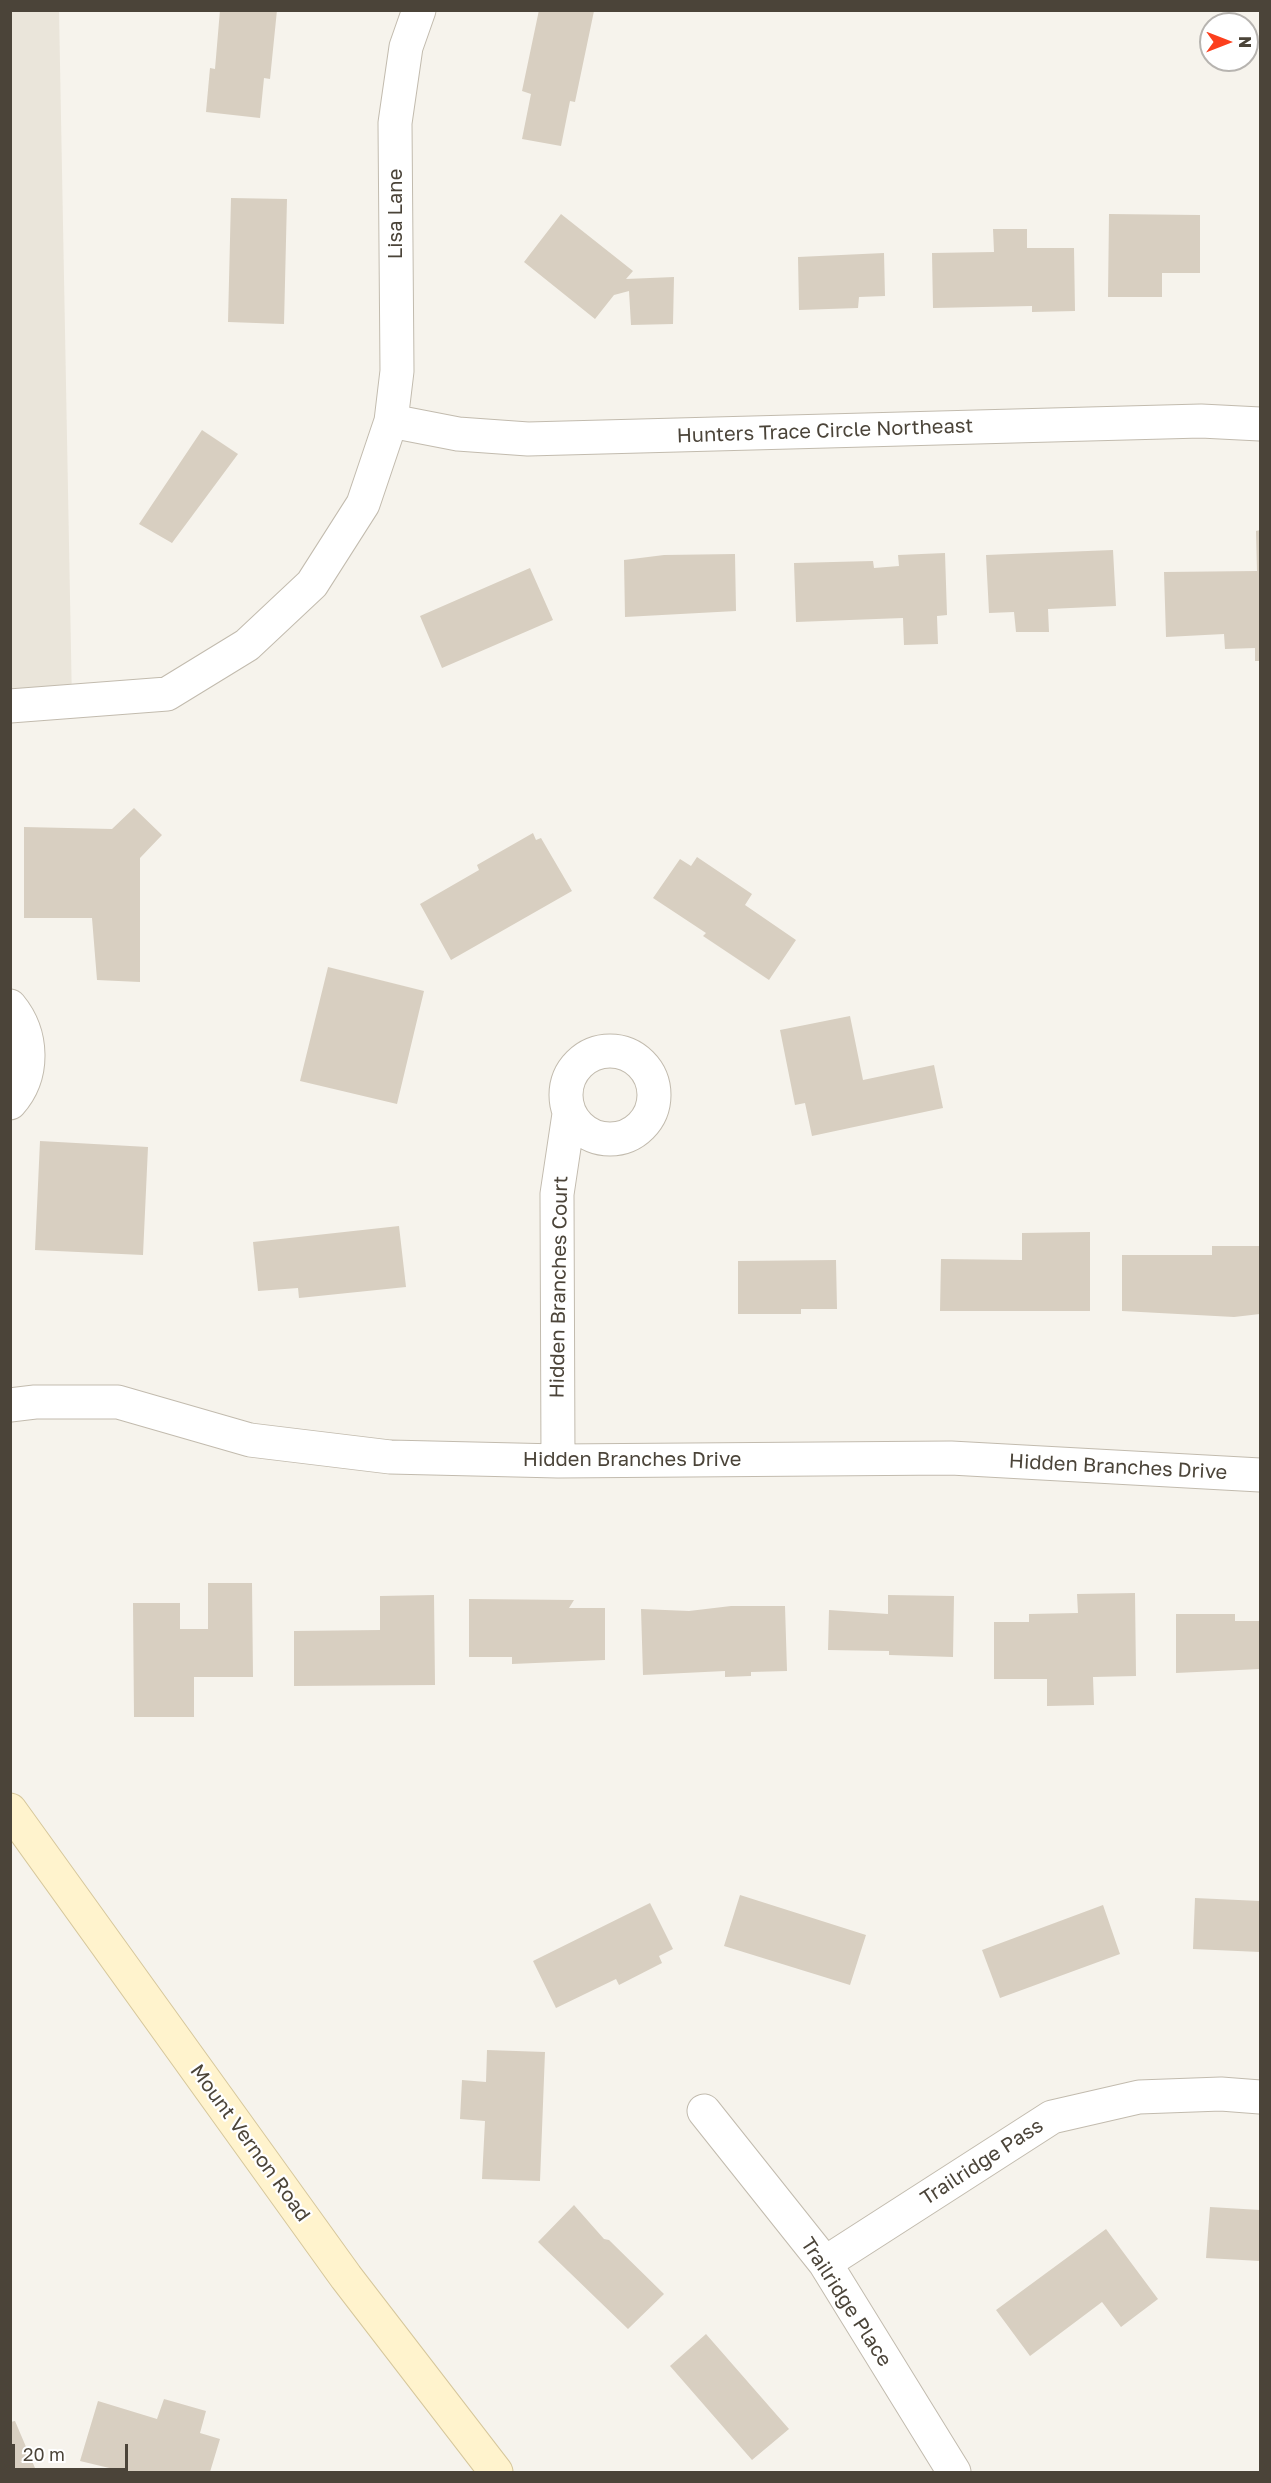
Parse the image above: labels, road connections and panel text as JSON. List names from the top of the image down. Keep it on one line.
{"streets":{"street":["Lisa Lane","Hunters Trace Circle Northeast","Hidden Branches Court","Hidden Branches Drive","Mount Vernon Road","Trailridge Pass","Trailridge Place"]},"crossings":[["Lisa Lane","Hunters Trace Circle Northeast"],["Hidden Branches Court","Hidden Branches Drive"],["Trailridge Pass","Trailridge Place"]],"scale_bar":"20 m","north":"right"}
